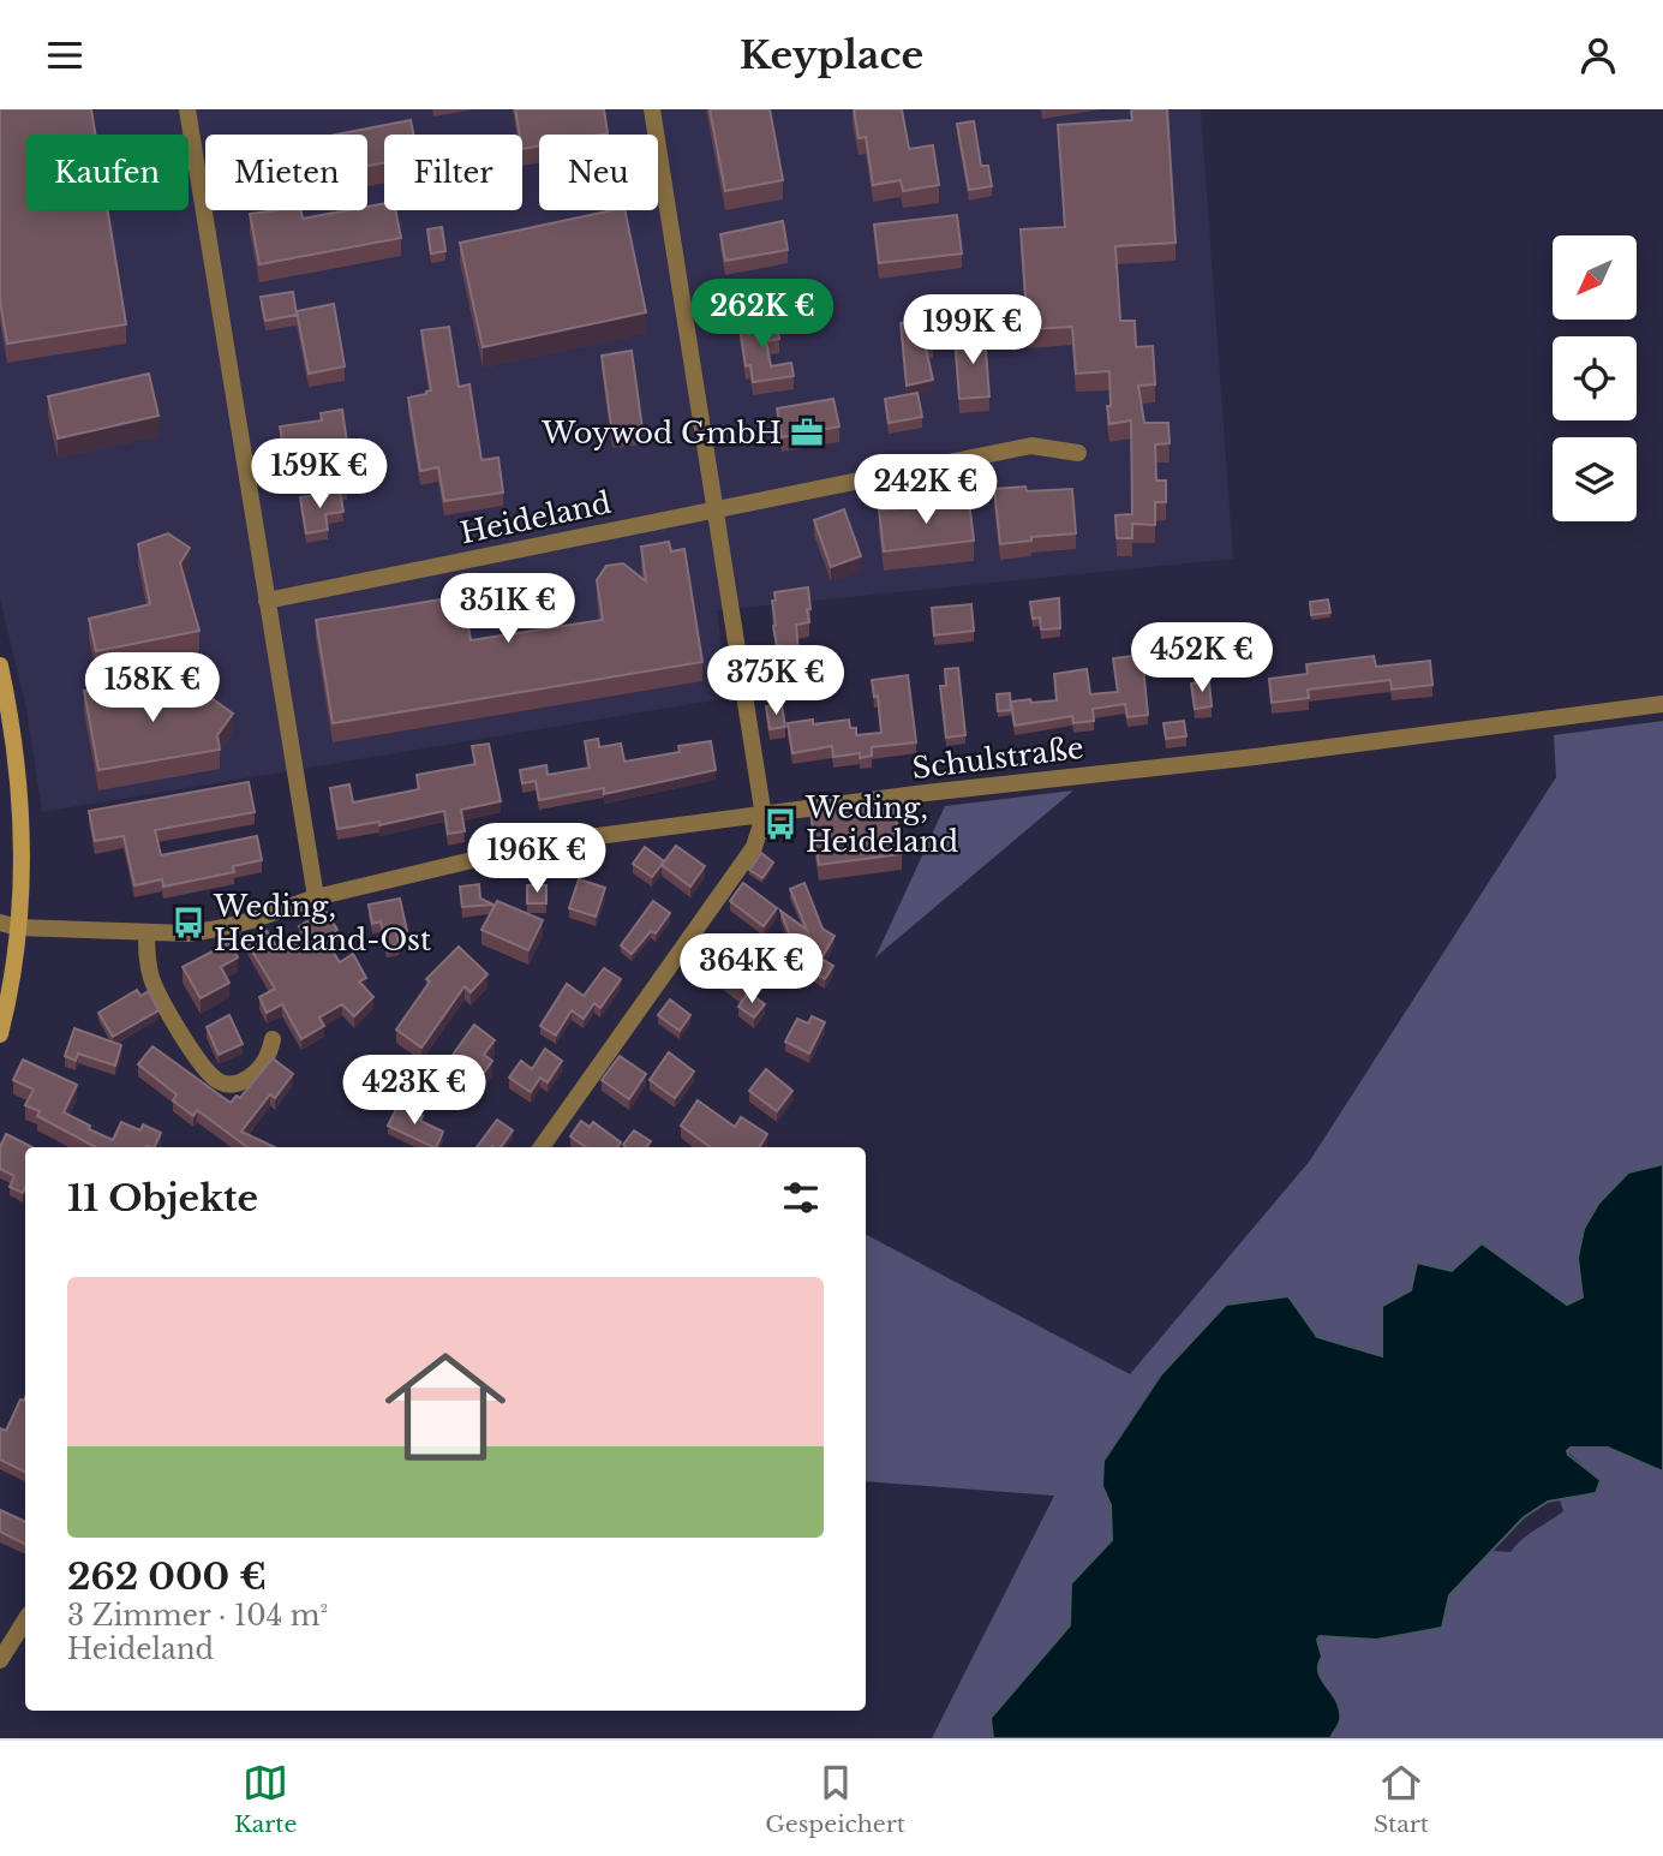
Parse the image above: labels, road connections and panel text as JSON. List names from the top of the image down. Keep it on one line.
{"streets":{"street":["Heideland","Schulstraße"]},"places":{"office":["Woywod GmbH"],"bus stop":["Weding, Heideland","Weding, Heideland-Ost"]},"north":"bottom left","page":{"header":"Keyplace","chip":["Kaufen","Mieten","Filter","Neu"],"price":["262K €","199K €","159K €","242K €","351K €","452K €","375K €","158K €","196K €","364K €","423K €"],"heading":"11 Objekte","list":[{"name":"262 000 €","note":"3 Zimmer · 104 m² · Heideland"}],"tabs":["Karte","Gespeichert","Start"]}}
